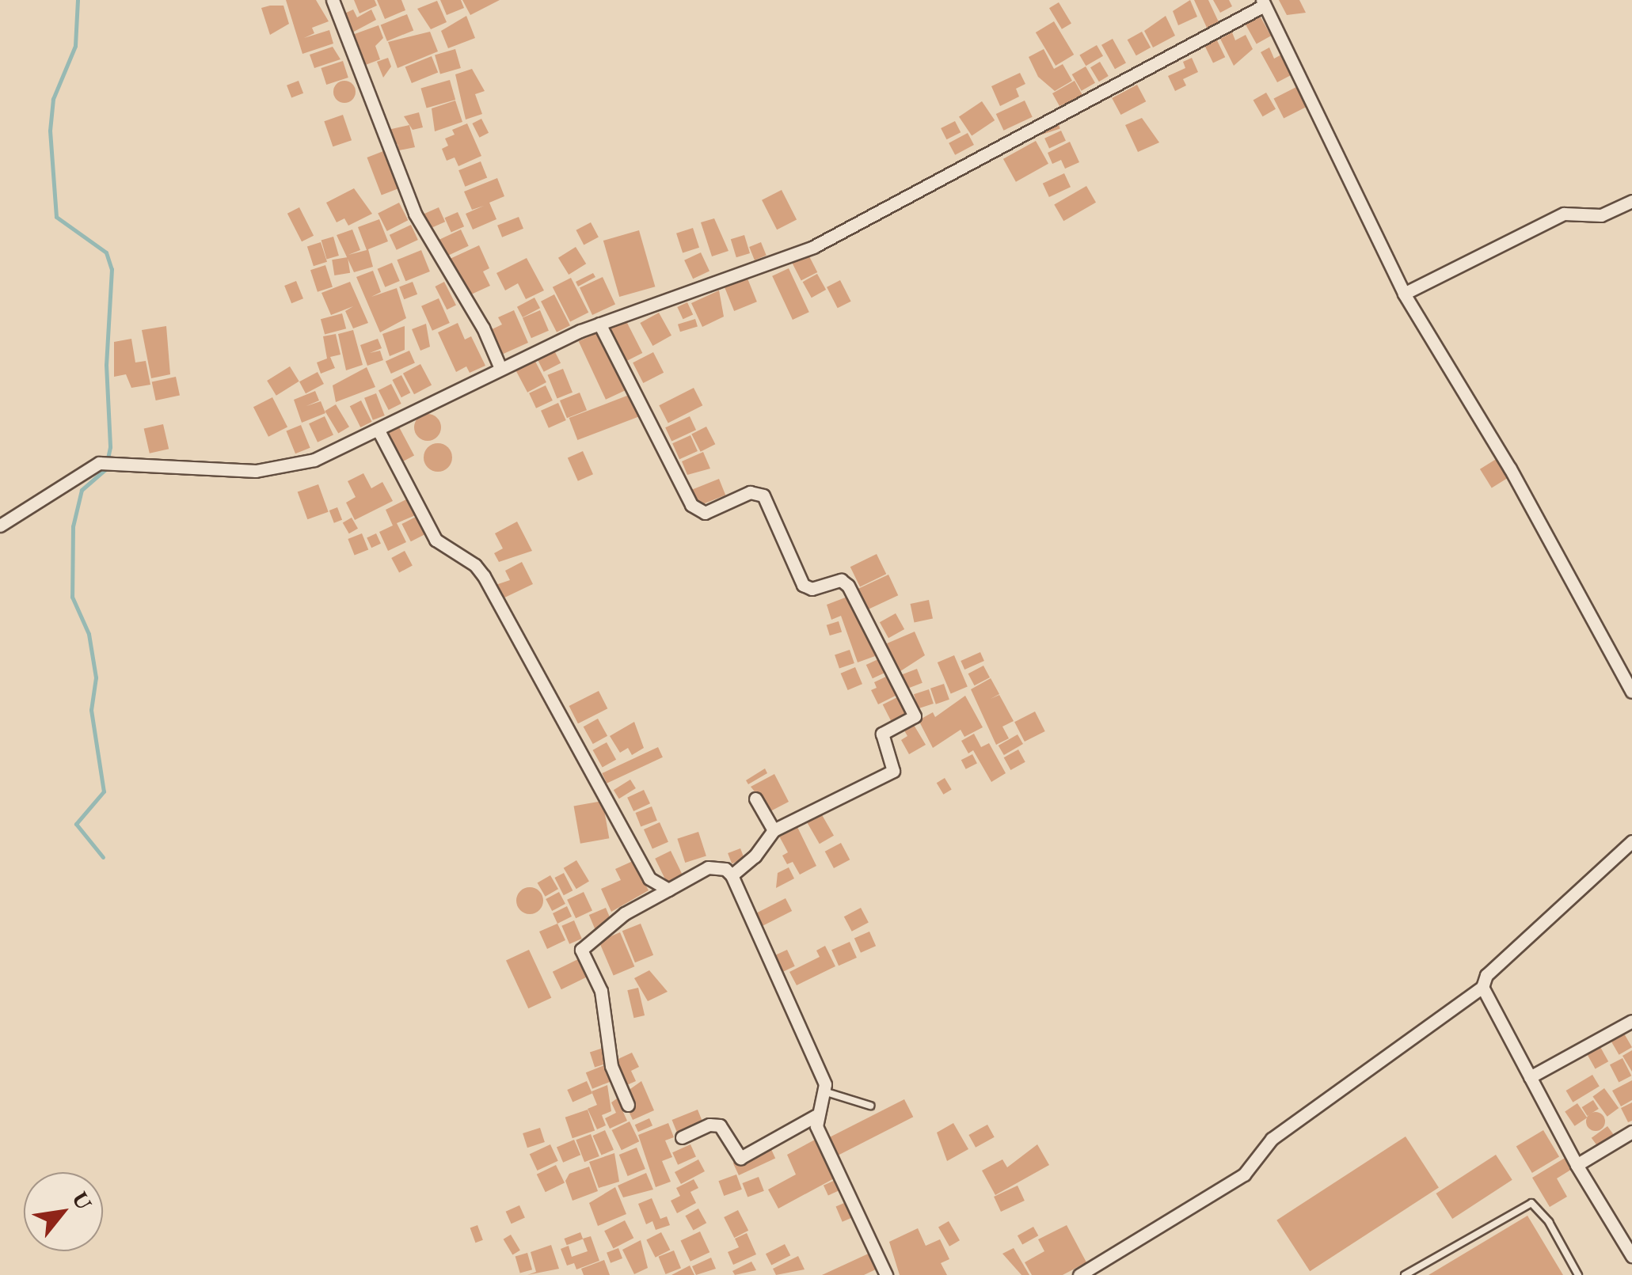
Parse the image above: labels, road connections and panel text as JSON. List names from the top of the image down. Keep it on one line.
{"north":"top right"}
